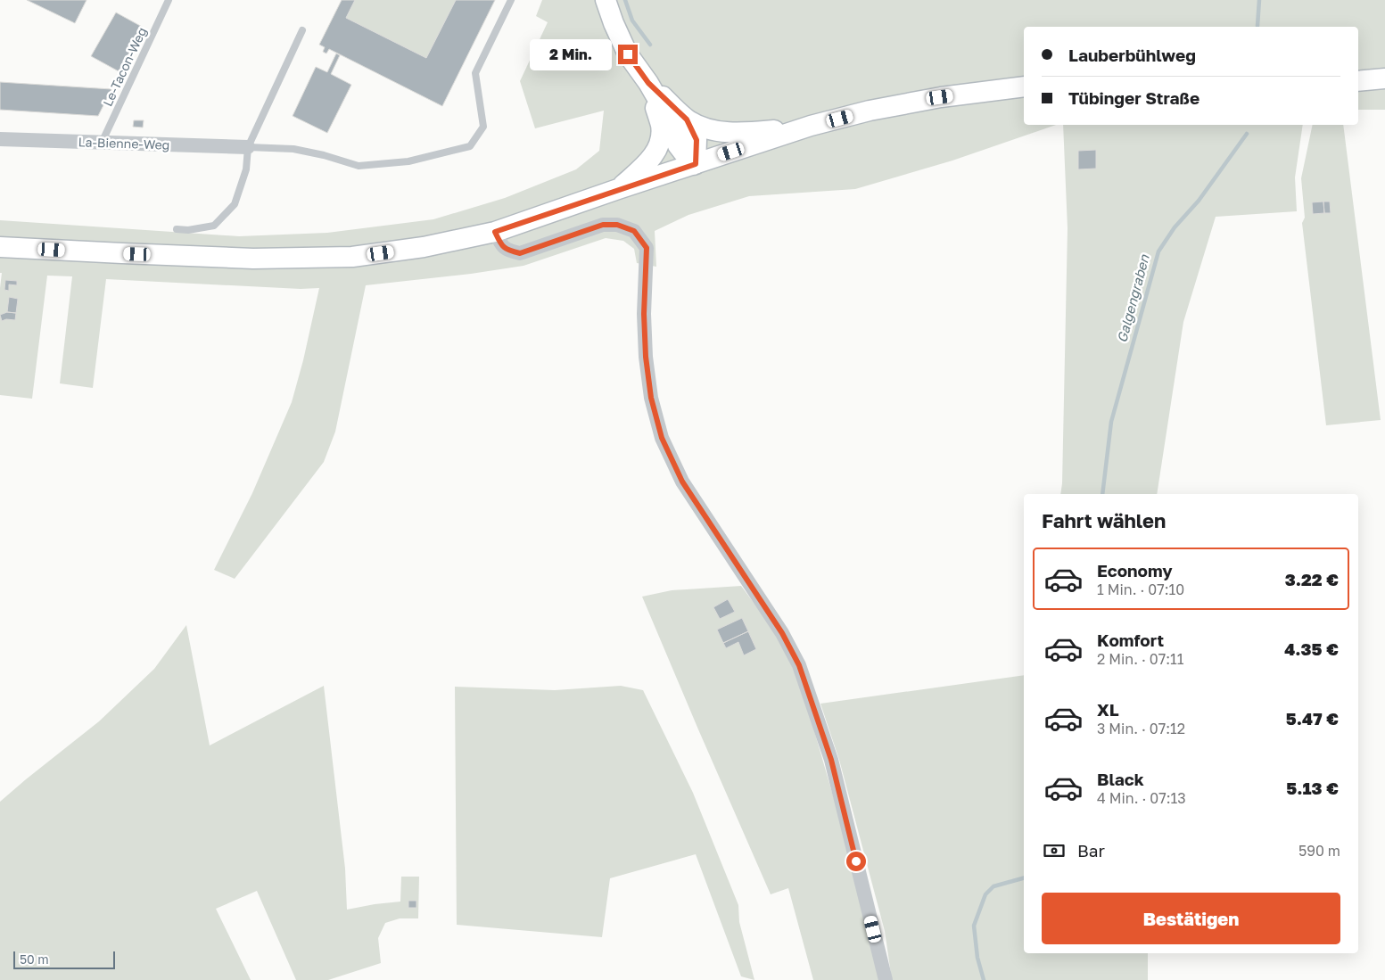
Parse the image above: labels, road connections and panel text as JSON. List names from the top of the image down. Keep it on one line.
{"streets":{"street":["La-Bienne-Weg"],"lane":["Le-Tacon-Weg"]},"crossings":[["Le-Tacon-Weg","La-Bienne-Weg"]],"water":["Galgengraben"],"scale_bar":"50 m","page":{"banner":["Lauberbühlweg","Tübinger Straße"],"bubble":"2 Min.","heading":"Fahrt wählen","list":[{"name":"Economy","note":"1 Min. · 07:10","value":"3.22 €"},{"name":"Komfort","note":"2 Min. · 07:11","value":"4.35 €"},{"name":"XL","note":"3 Min. · 07:12","value":"5.47 €"},{"name":"Black","note":"4 Min. · 07:13","value":"5.13 €"}],"pay":["Bar","590 m"],"buttons":"Bestätigen","scale":"50 m"}}
